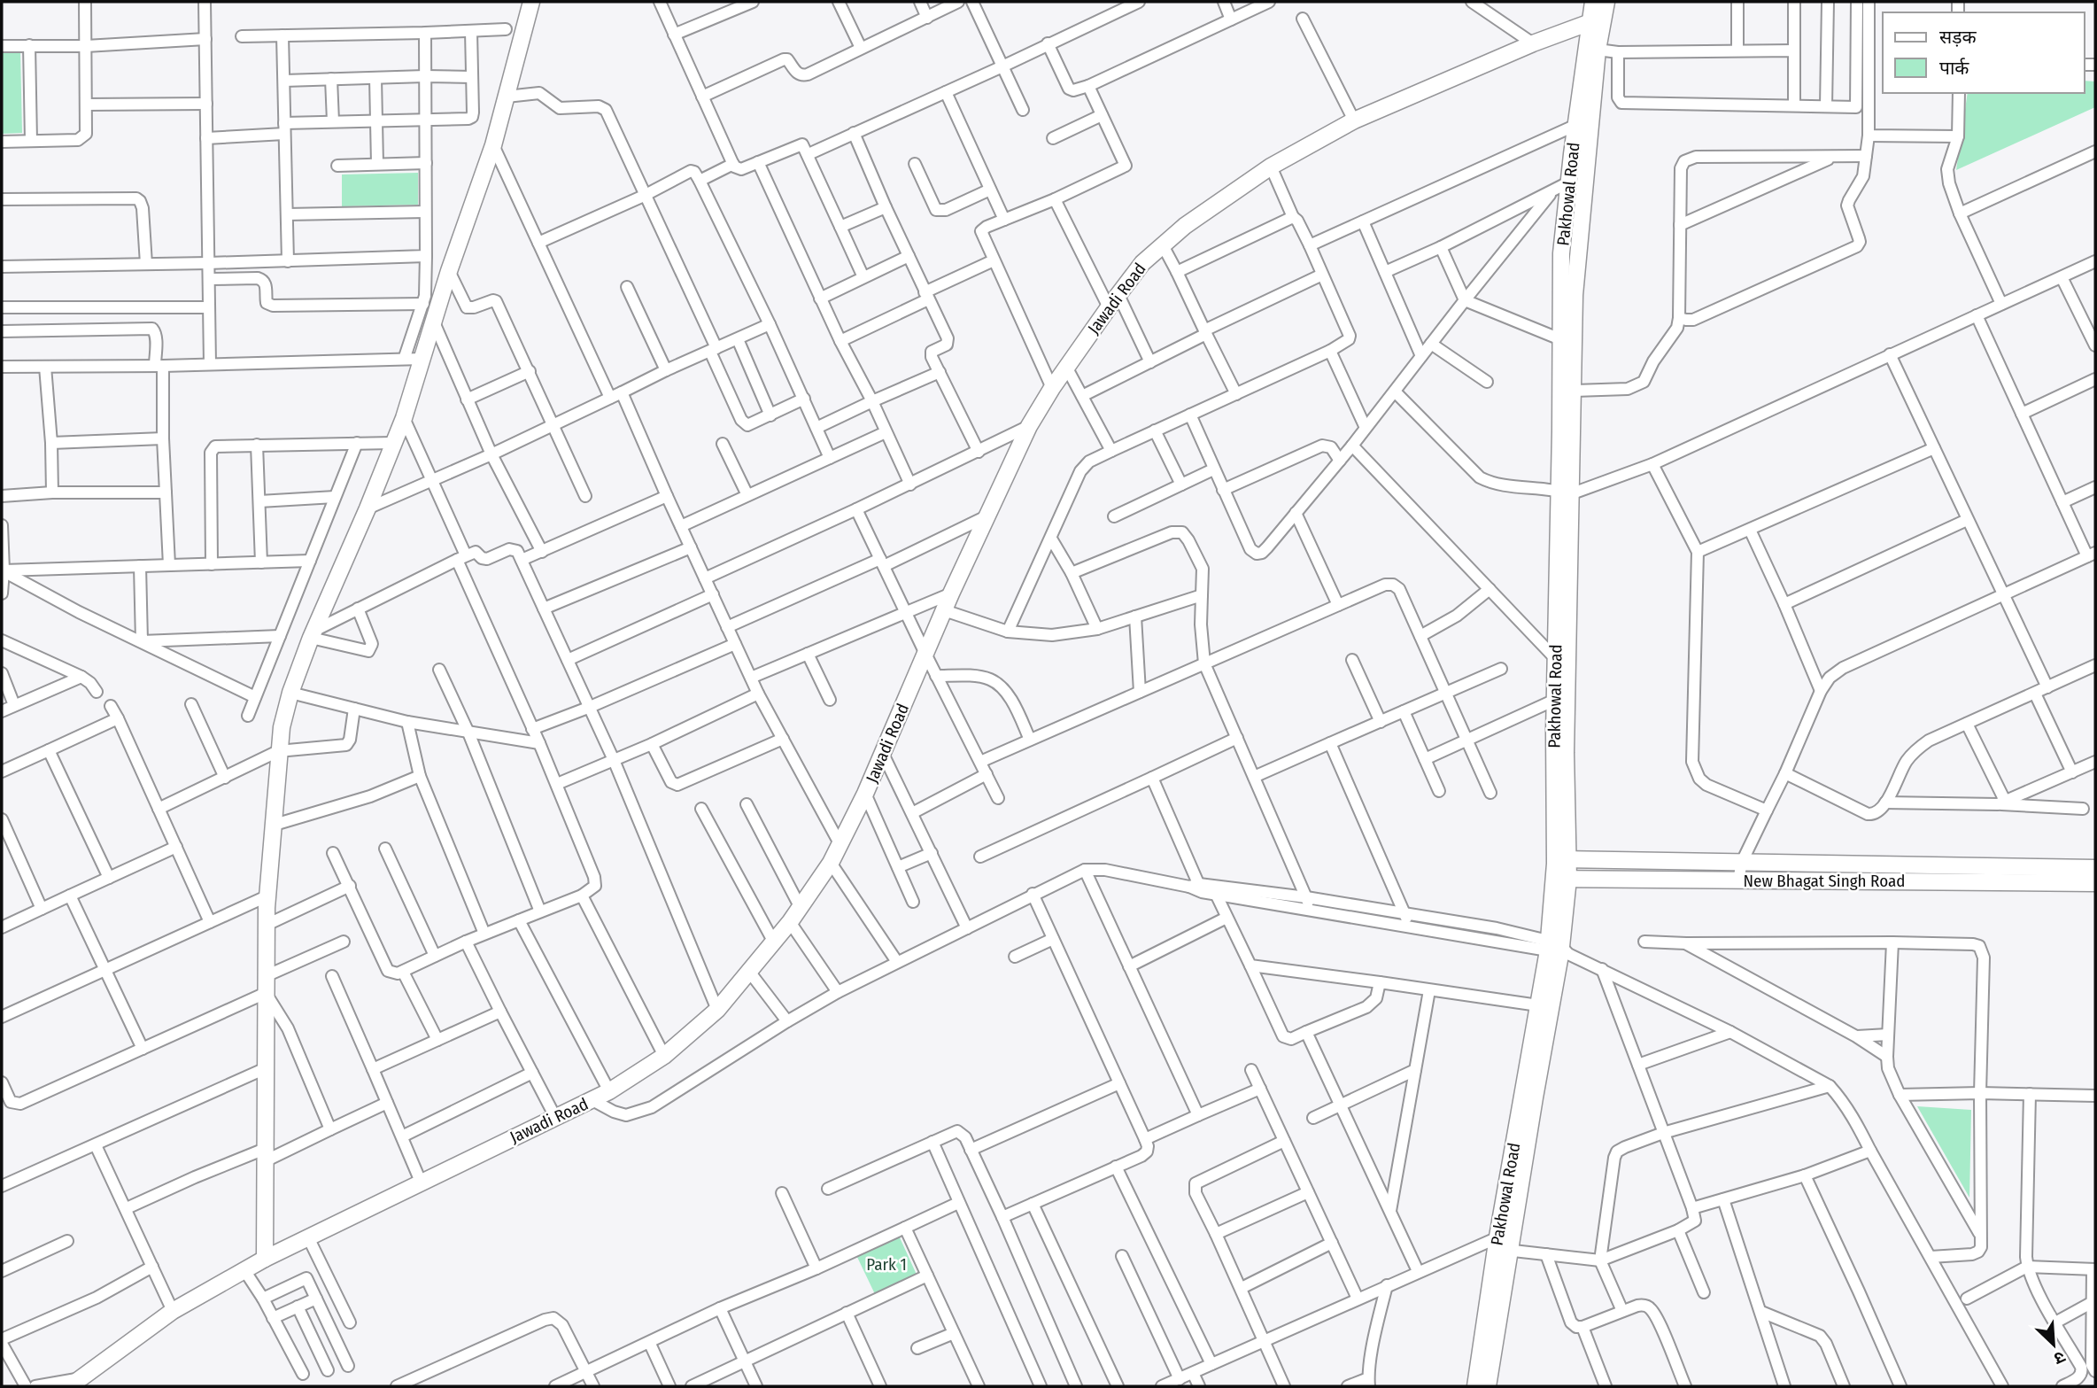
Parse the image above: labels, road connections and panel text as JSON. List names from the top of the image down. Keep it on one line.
{"streets":{"street":["Pakhowal Road","Jawadi Road","New Bhagat Singh Road"]},"crossings":[["Pakhowal Road","Jawadi Road"],["Pakhowal Road","New Bhagat Singh Road"]],"parks":["Park 1"],"legend":["सड़क","पार्क"],"north":"bottom right"}
